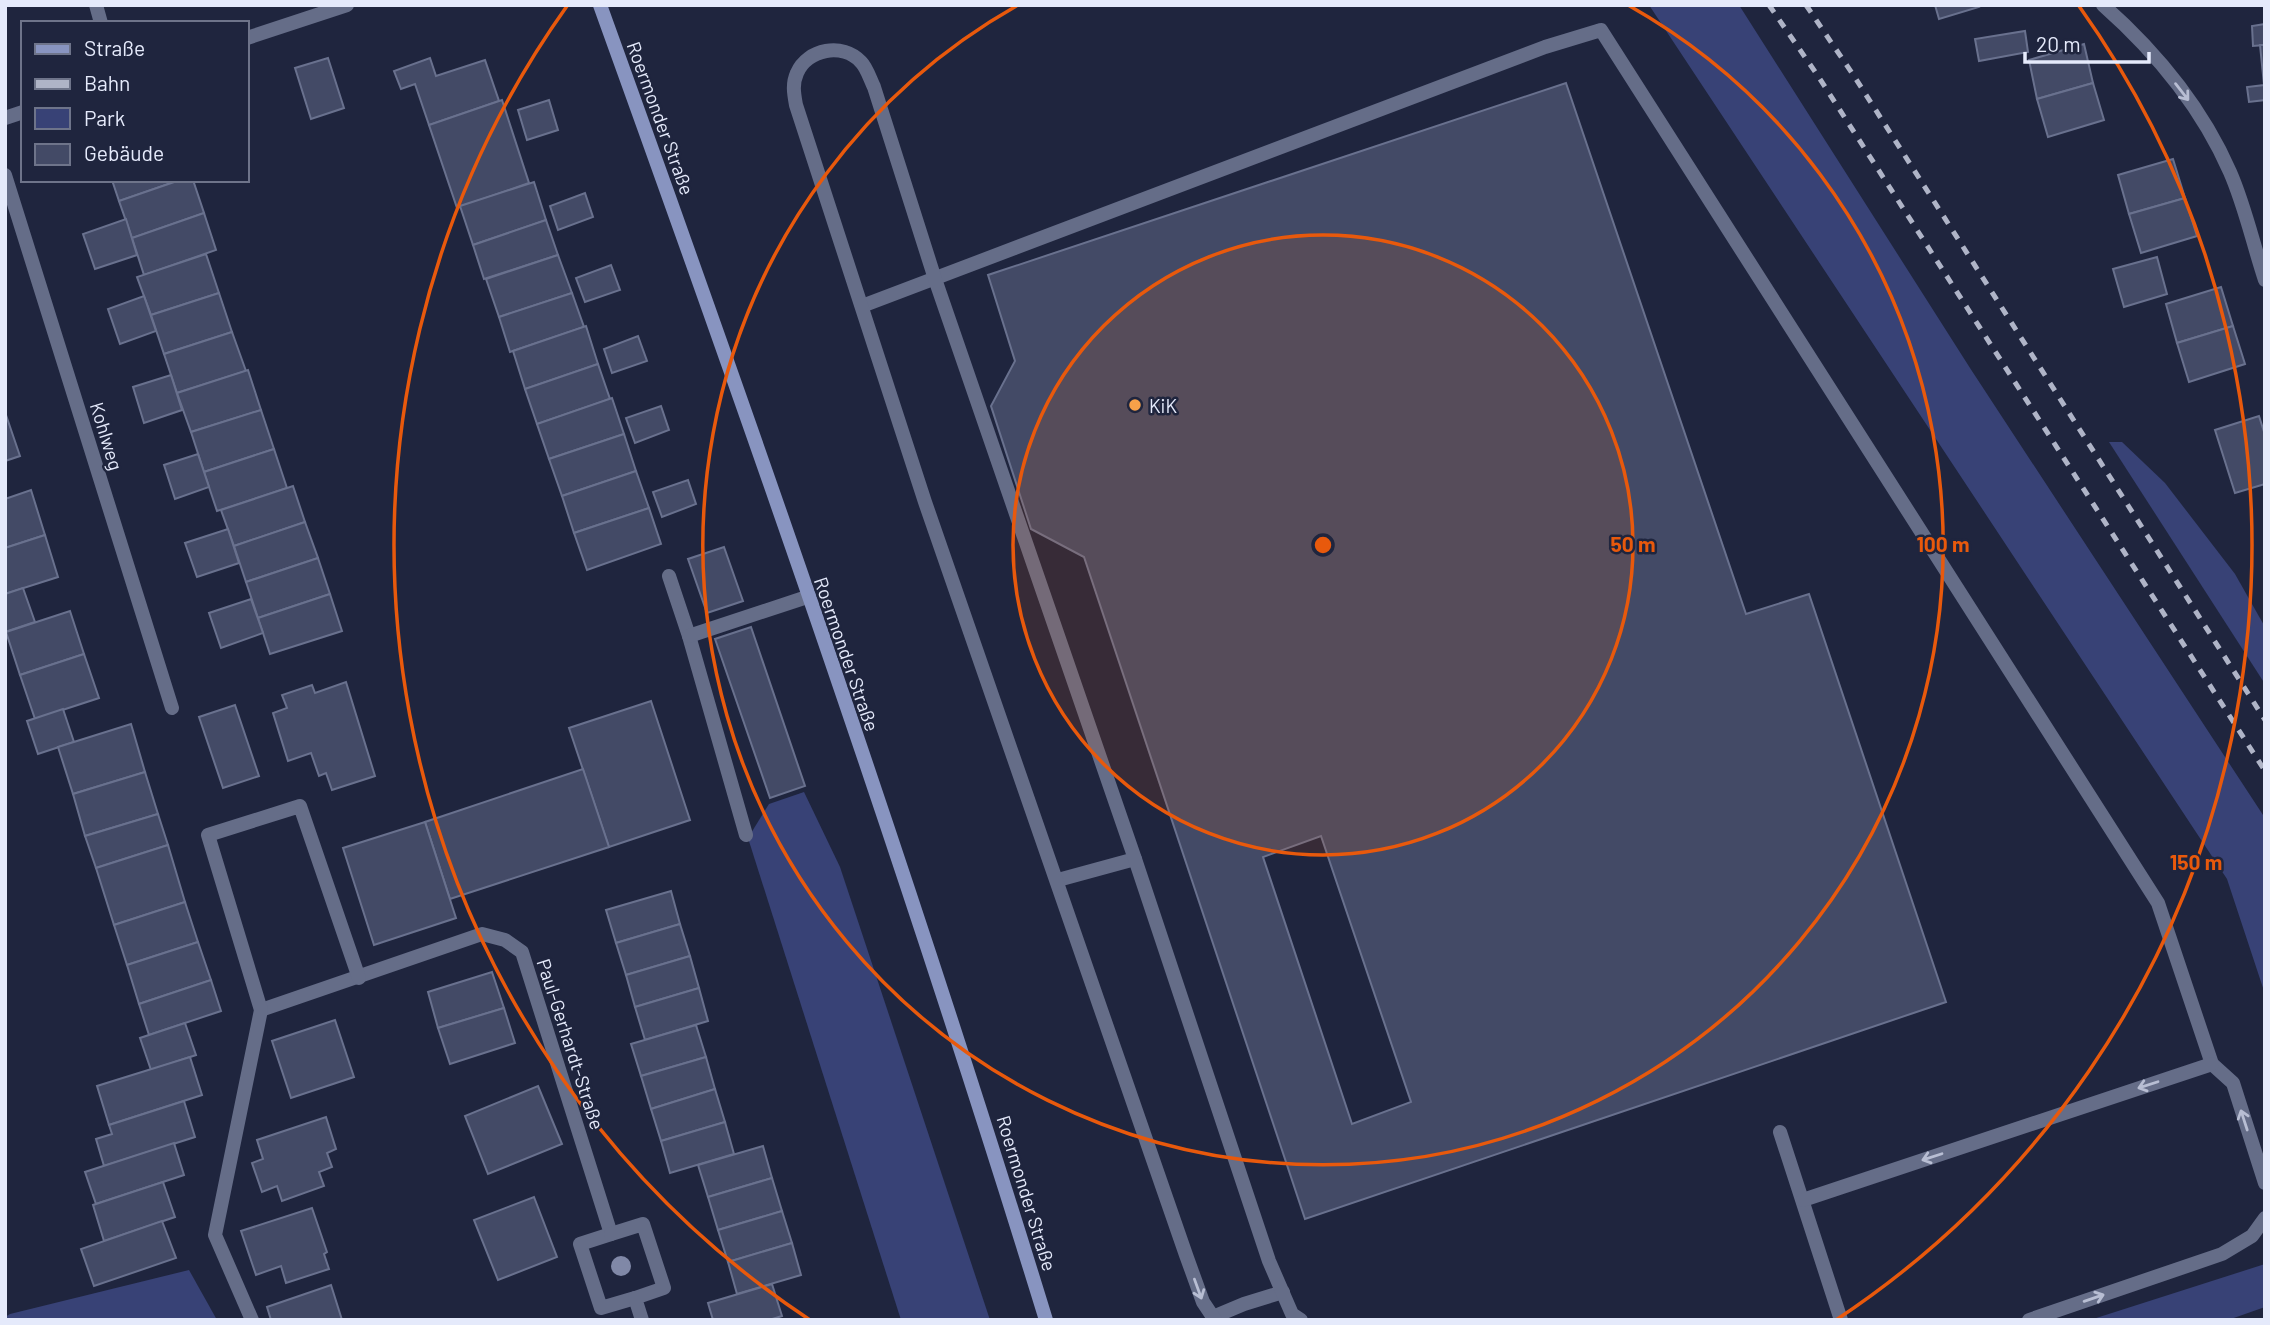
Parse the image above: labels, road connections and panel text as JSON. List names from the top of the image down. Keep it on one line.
{"streets":{"main road":["Roermonder Straße"],"street":["Kohlweg","Paul-Gerhardt-Straße"]},"places":["KiK"],"legend":["Straße","Bahn","Park","Gebäude"],"scale_bar":"20 m","rings":["50 m","100 m","150 m"]}
